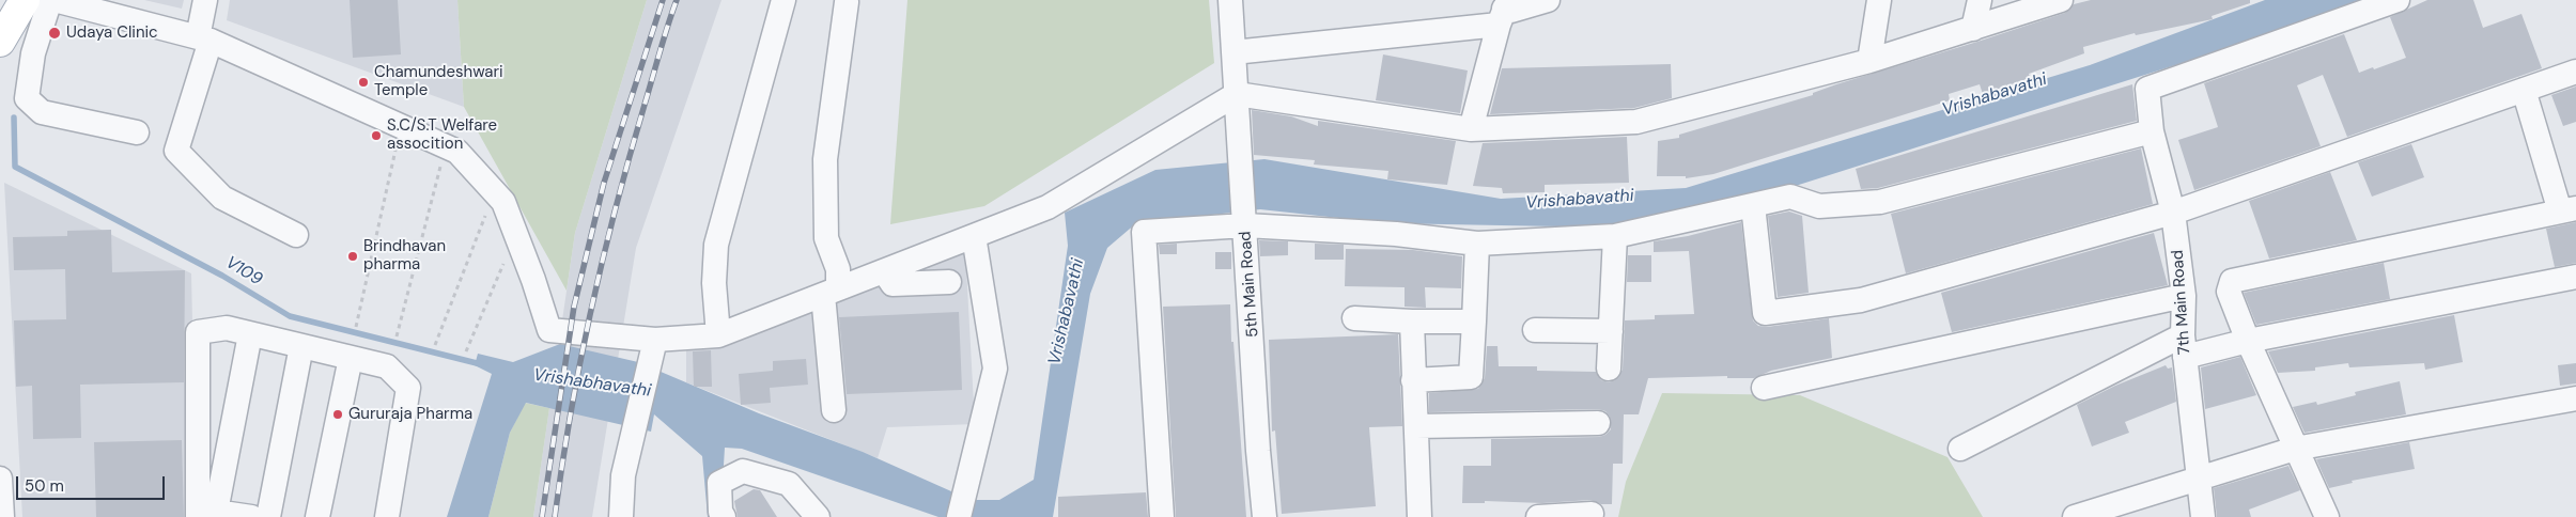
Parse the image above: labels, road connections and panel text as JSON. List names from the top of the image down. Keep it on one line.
{"streets":{"street":["5th Main Road","7th Main Road"]},"water":["Vrishabavathi","V109","Vrishabhavathi"],"places":["Udaya Clinic","Chamundeshwari Temple","S.C/S.T Welfare assocition","Brindhavan pharma","Gururaja Pharma"],"scale_bar":"50 m"}
